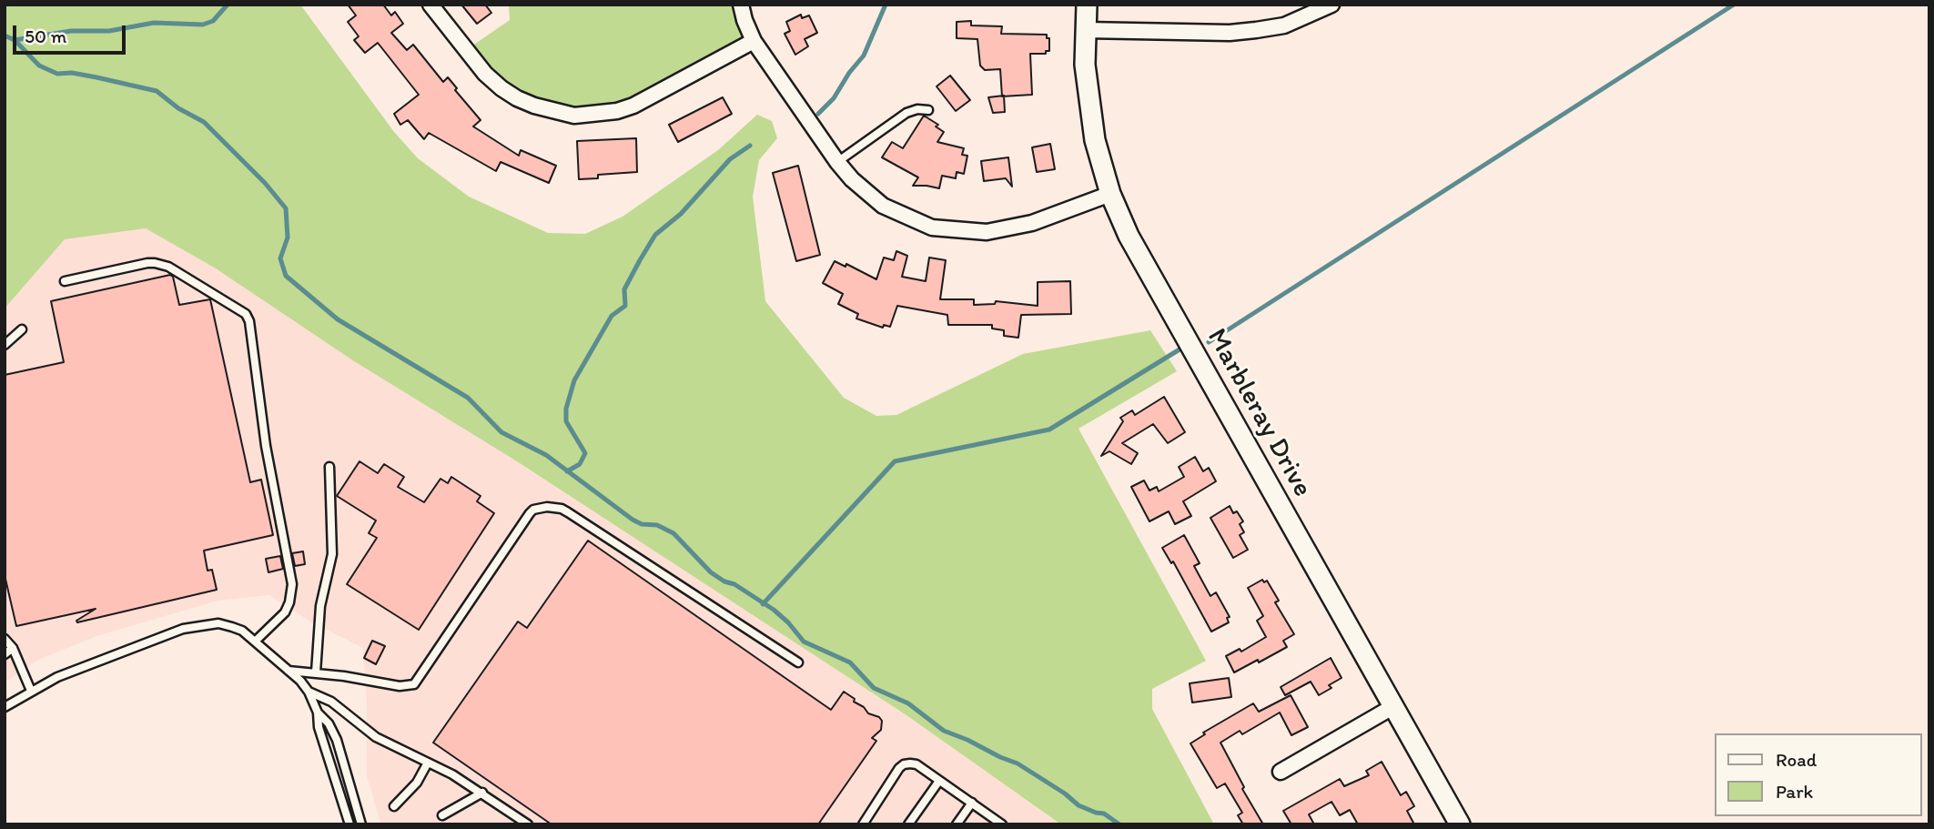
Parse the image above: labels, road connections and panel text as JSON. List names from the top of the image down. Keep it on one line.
{"streets":{"street":["Marbleray Drive"]},"legend":["Road","Park"],"scale_bar":"50 m"}
